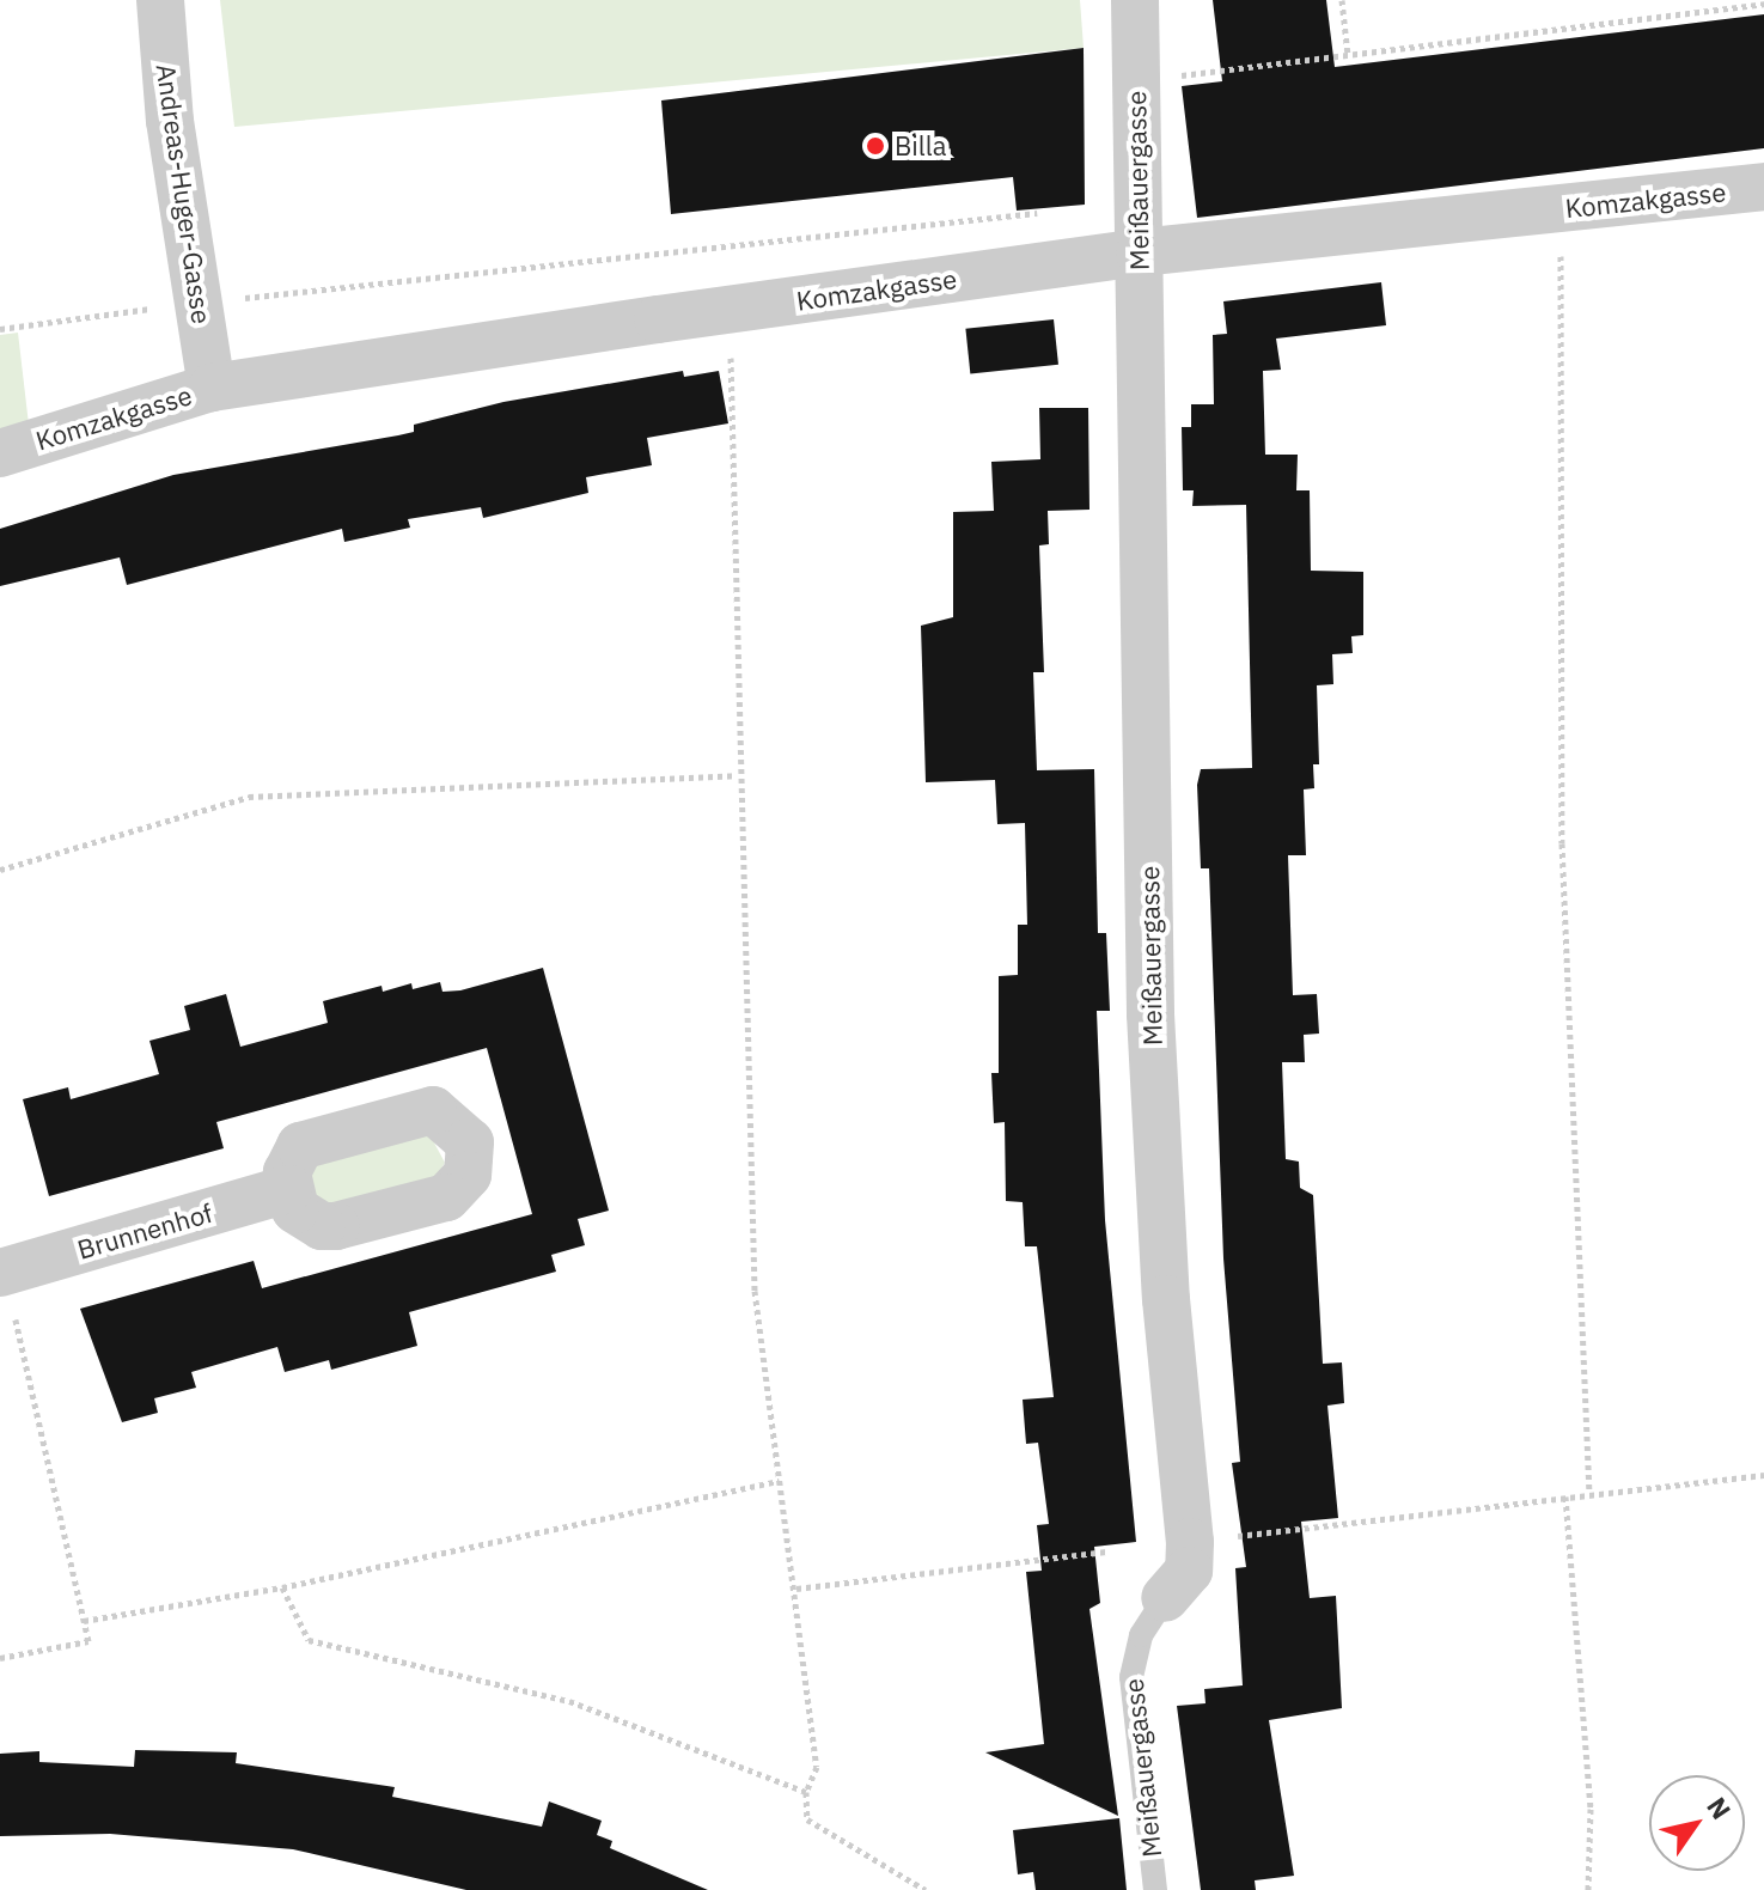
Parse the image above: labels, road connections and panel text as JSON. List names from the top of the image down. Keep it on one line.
{"streets":{"street":["Meißauergasse","Andreas-Huger-Gasse","Komzakgasse","Brunnenhof"]},"crossings":[["Meißauergasse","Komzakgasse"],["Andreas-Huger-Gasse","Komzakgasse"]],"places":["Billa"],"north":"top right"}
